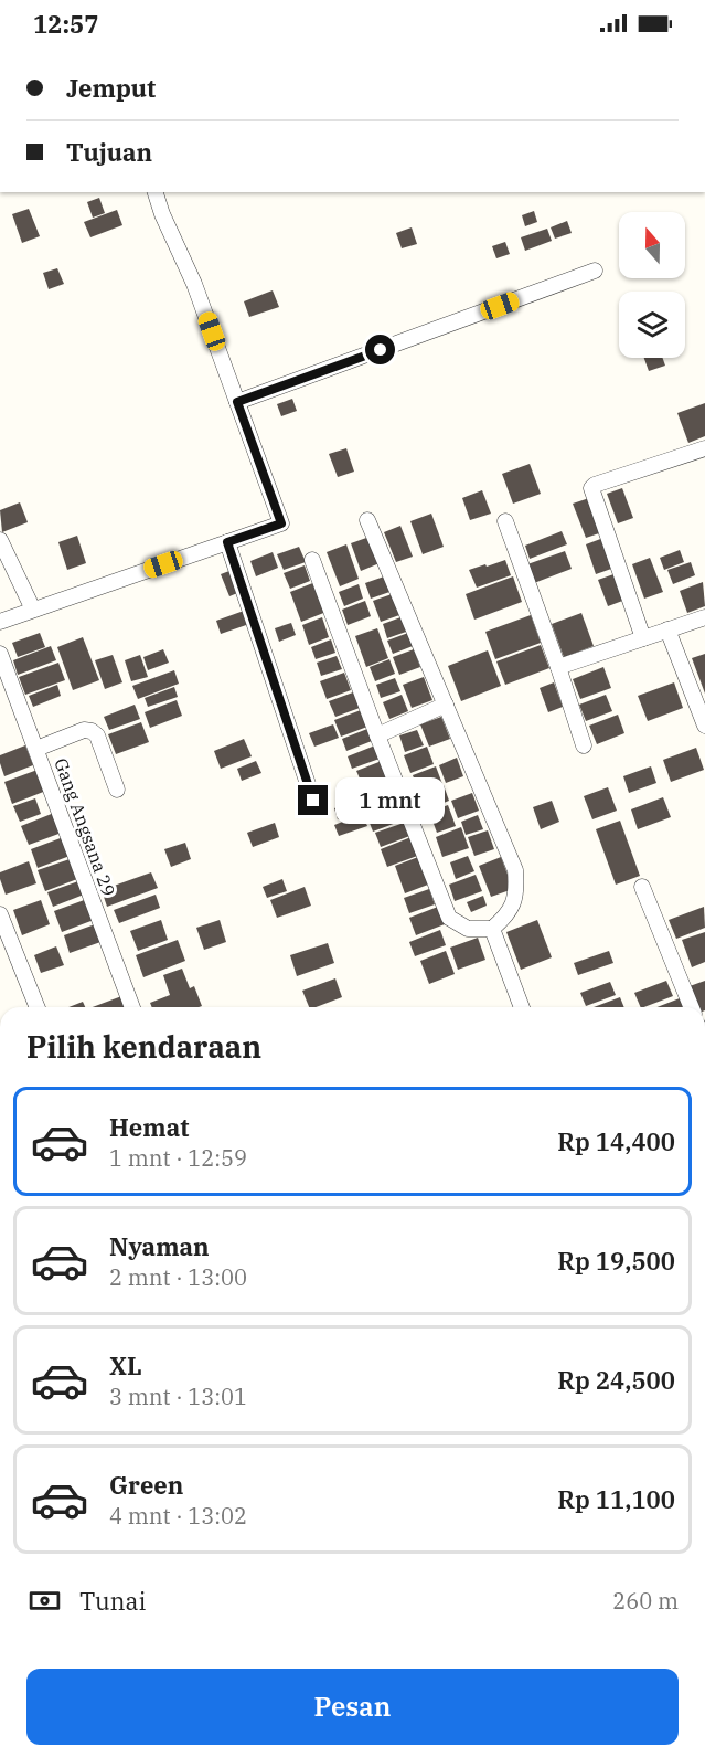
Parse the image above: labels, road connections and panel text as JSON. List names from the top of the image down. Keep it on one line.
{"streets":{"street":["Gang Angsana 29"]},"north":"top","page":{"status":"12:57","banner":["Jemput","Tujuan"],"bubble":"1 mnt","heading":"Pilih kendaraan","list":[{"name":"Hemat","note":"1 mnt · 12:59","value":"Rp 14,400"},{"name":"Nyaman","note":"2 mnt · 13:00","value":"Rp 19,500"},{"name":"XL","note":"3 mnt · 13:01","value":"Rp 24,500"},{"name":"Green","note":"4 mnt · 13:02","value":"Rp 11,100"}],"pay":["Tunai","260 m"],"buttons":"Pesan"}}
